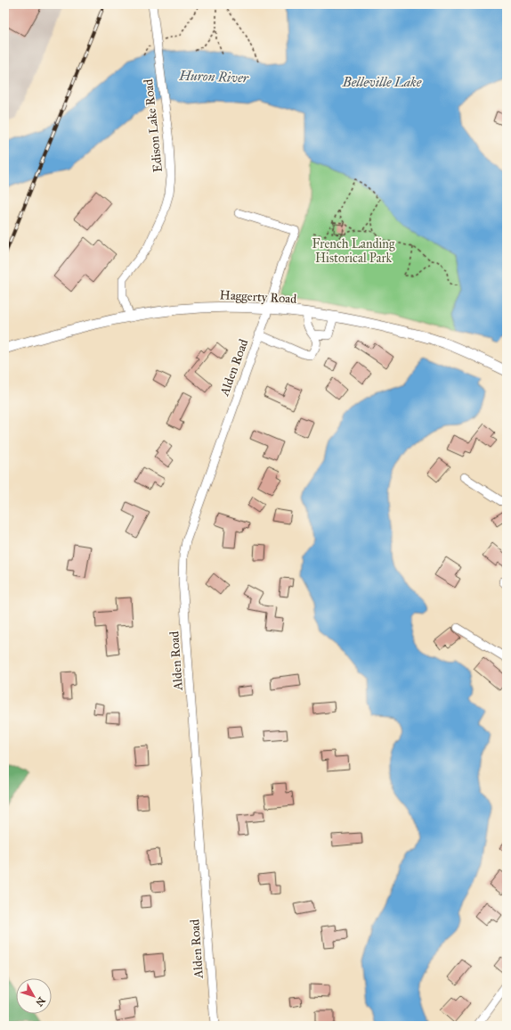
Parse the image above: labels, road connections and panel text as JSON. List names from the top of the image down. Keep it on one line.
{"streets":{"main road":["Haggerty Road"],"street":["Edison Lake Road","Alden Road"]},"crossings":[["Edison Lake Road","Haggerty Road"],["Haggerty Road","Alden Road"]],"water":["Huron River","Belleville Lake"],"parks":["French Landing Historical Park"],"north":"bottom right"}
